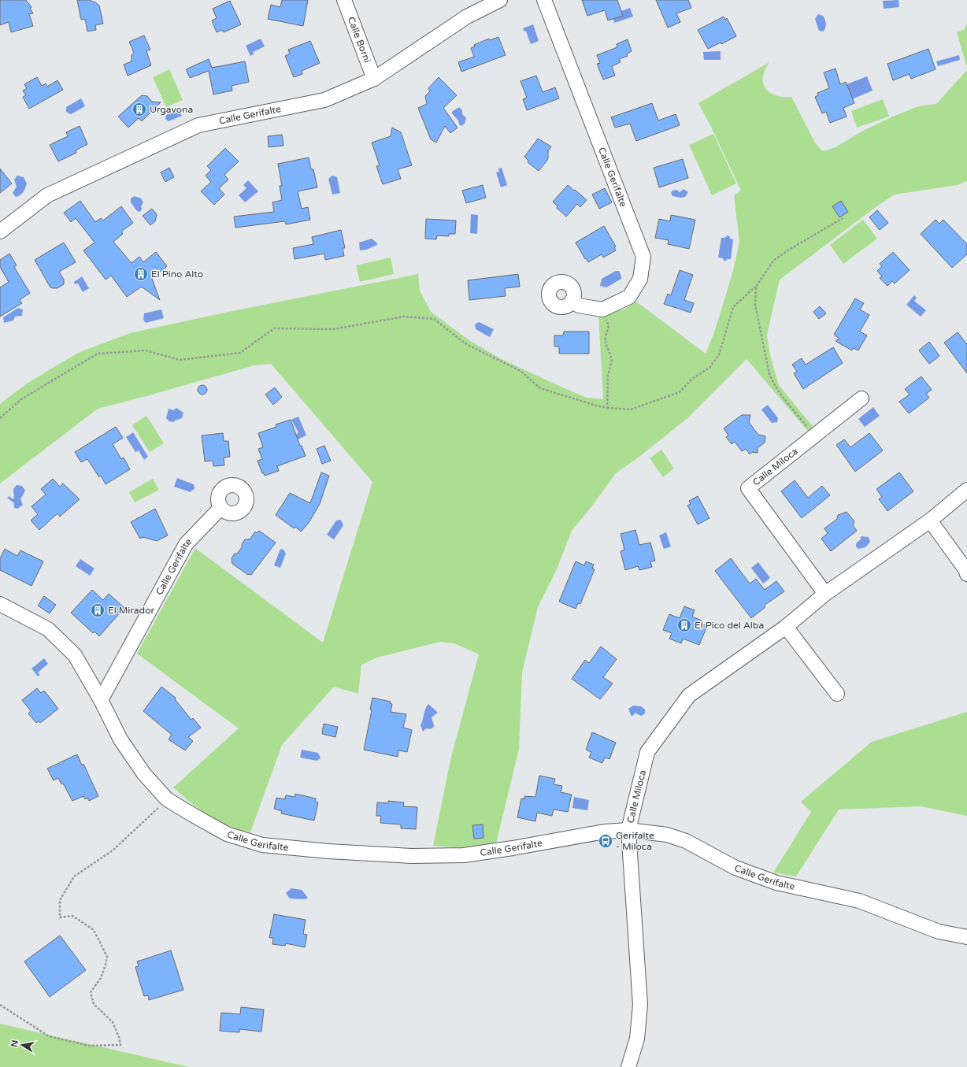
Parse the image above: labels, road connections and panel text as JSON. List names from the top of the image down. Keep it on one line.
{"streets":{"street":["Calle Borni","Calle Gerifalte","Calle Miloca"]},"crossings":[["Calle Borni","Calle Gerifalte"],["Calle Gerifalte","Calle Miloca"]],"places":{"building":["Urgavona","El Pino Alto","El Mirador","El Pico del Alba"],"bus stop":["Gerifalte - Miloca"]},"north":"left"}
